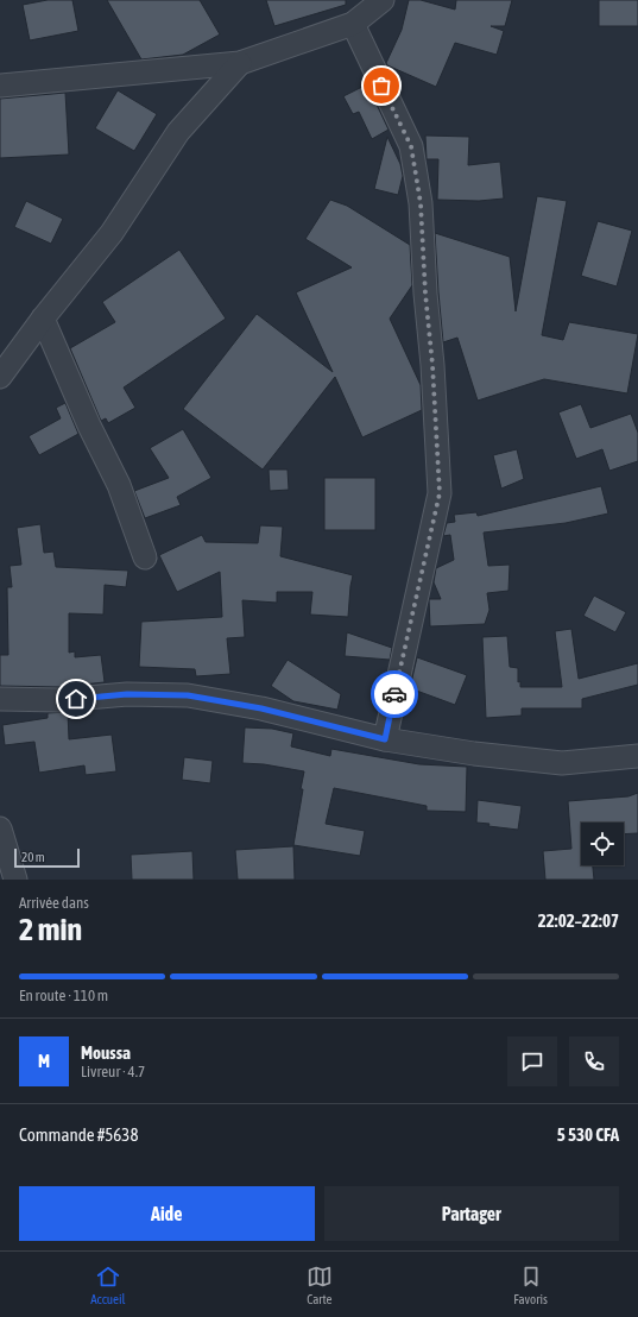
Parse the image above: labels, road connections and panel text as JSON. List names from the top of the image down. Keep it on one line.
{"scale_bar":"20 m","page":{"scale":"20 m","heading":["2 min","Arrivée dans","22:02–22:07"],"panel":["Moussa","Livreur · 4.7","Commande #5638","5 530 CFA"],"bar":"En route · 110 m","round":"M","buttons":["Aide","Partager"],"tabs":["Accueil","Carte","Favoris"]}}
